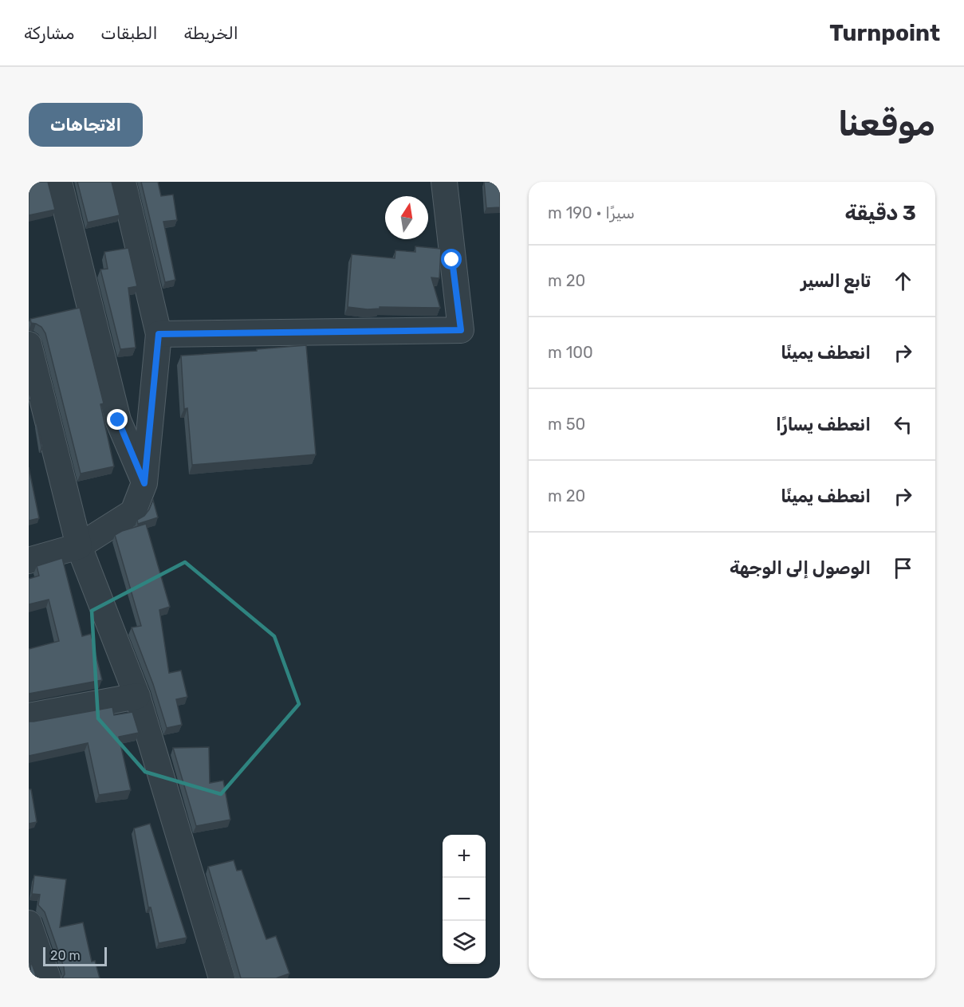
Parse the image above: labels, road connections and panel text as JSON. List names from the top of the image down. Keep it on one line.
{"scale_bar":"20 m","north":"top","page":{"header":"Turnpoint","nav":["الخريطة","الطبقات","مشاركة"],"buttons":"الاتجاهات","title":"موقعنا","heading":["3 دقيقة","سيرًا · 190 m"],"list":[["تابع السير","20 m"],["انعطف يمينًا","100 m"],["انعطف يسارًا","50 m"],["انعطف يمينًا","20 m"],"الوصول إلى الوجهة"],"map_buttons":["+","−"],"scale":"20 m"}}
